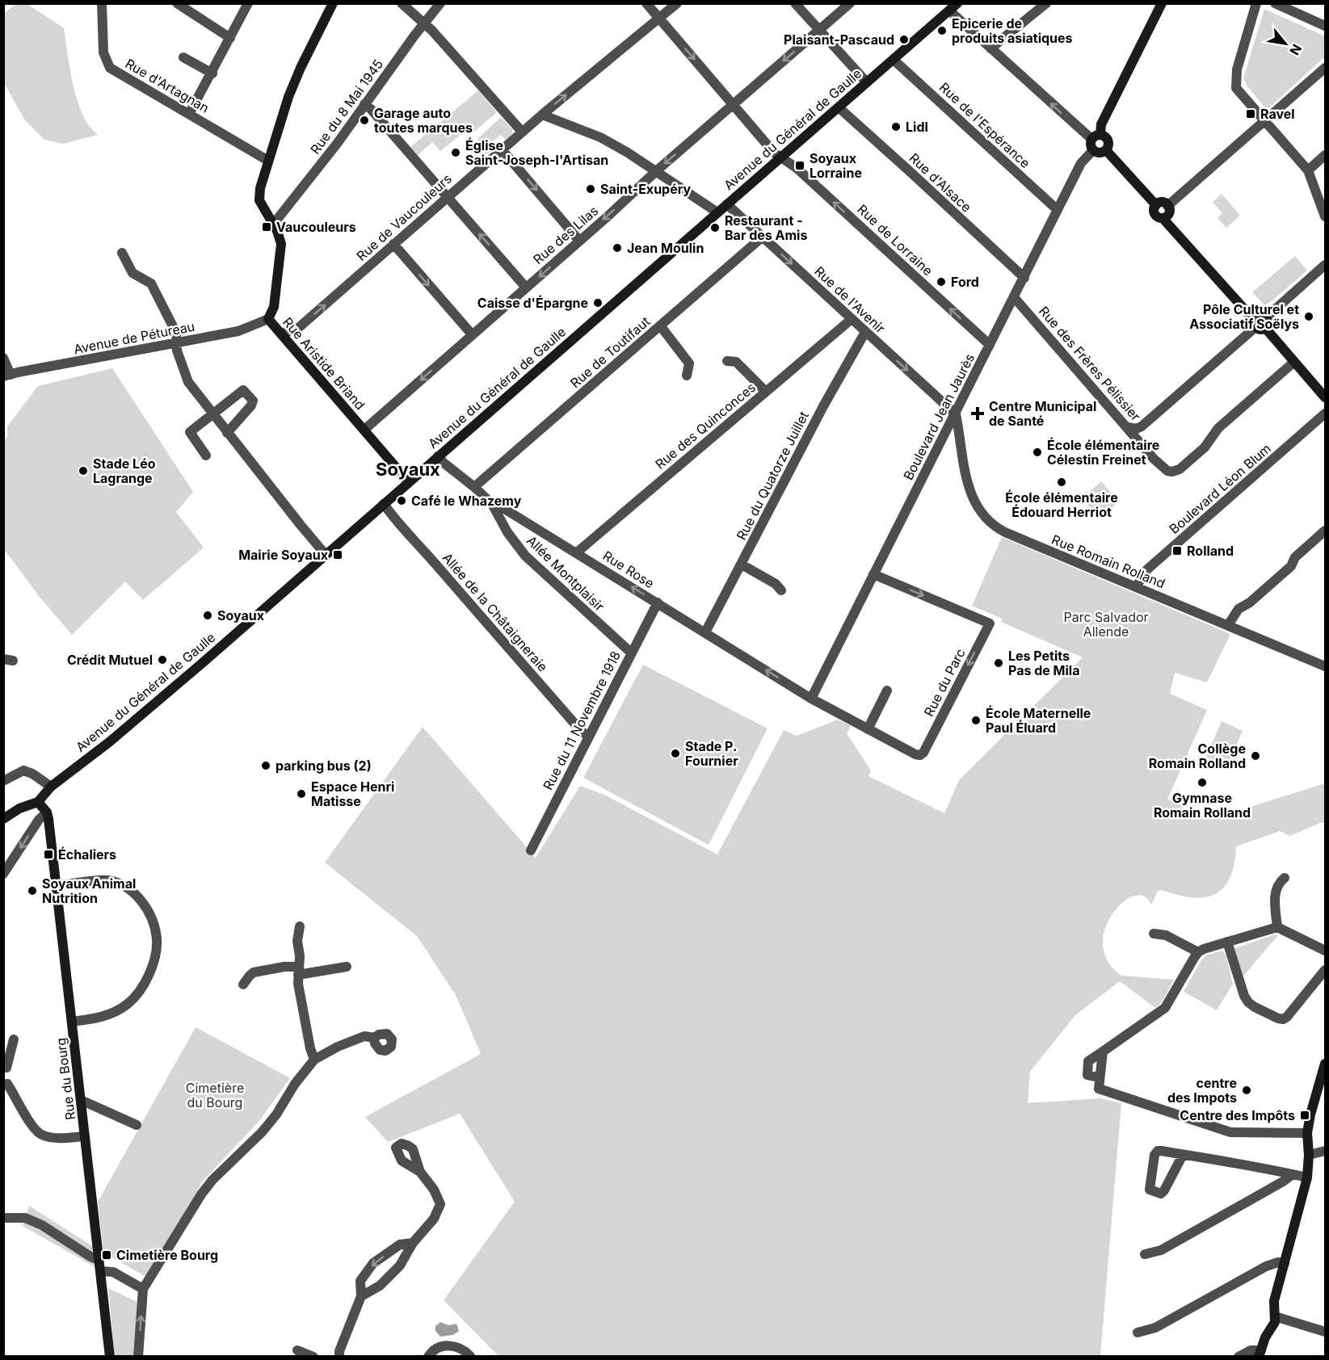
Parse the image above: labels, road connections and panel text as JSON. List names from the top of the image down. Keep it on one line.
{"streets":{"street":["Rue d'Artagnan","Rue du 8 Mai 1945","Rue de l'Espérance","Avenue du Général de Gaulle","Rue d'Alsace","Rue de Vaucouleurs","Rue des Lilas","Rue de Lorraine","Rue de l'Avenir","Avenue de Pétureau","Rue de Toutifaut","Rue Aristide Briand","Rue des Frères Pélissier","Boulevard Jean Jaurès","Rue des Quinconces","Rue du Quatorze Juillet","Boulevard Léon Blum","Rue Romain Rolland","Rue Rose","Allée Montplaisir","Allée de la Châtaigneraie","Rue du Parc","Rue du 11 Novembre 1918","Rue du Bourg"]},"crossings":[["Rue d'Artagnan","Rue Aristide Briand"],["Rue du 8 Mai 1945","Rue Aristide Briand"],["Rue de l'Espérance","Avenue du Général de Gaulle"],["Rue de l'Espérance","Boulevard Jean Jaurès"],["Avenue du Général de Gaulle","Rue d'Alsace"],["Avenue du Général de Gaulle","Rue de Lorraine"],["Avenue du Général de Gaulle","Rue de l'Avenir"],["Avenue du Général de Gaulle","Rue Aristide Briand"],["Avenue du Général de Gaulle","Rue Rose"],["Avenue du Général de Gaulle","Allée de la Châtaigneraie"],["Rue d'Alsace","Boulevard Jean Jaurès"],["Rue de Vaucouleurs","Rue de Lorraine"],["Rue de Vaucouleurs","Rue Aristide Briand"],["Rue des Lilas","Rue de Lorraine"],["Rue des Lilas","Rue Aristide Briand"],["Rue de Lorraine","Boulevard Jean Jaurès"],["Rue de l'Avenir","Rue de Toutifaut"],["Rue de l'Avenir","Boulevard Jean Jaurès"],["Rue de l'Avenir","Rue des Quinconces"],["Rue de l'Avenir","Rue du Quatorze Juillet"],["Rue de l'Avenir","Rue Romain Rolland"],["Avenue de Pétureau","Rue Aristide Briand"],["Rue de Toutifaut","Rue Rose"],["Rue des Frères Pélissier","Boulevard Jean Jaurès"],["Boulevard Jean Jaurès","Rue Romain Rolland"],["Boulevard Jean Jaurès","Rue Rose"],["Boulevard Jean Jaurès","Rue du Parc"],["Rue des Quinconces","Rue Rose"],["Rue du Quatorze Juillet","Rue Rose"],["Boulevard Léon Blum","Rue Romain Rolland"],["Rue Rose","Allée Montplaisir"],["Rue Rose","Rue du Parc"],["Rue Rose","Rue du 11 Novembre 1918"],["Allée Montplaisir","Rue du 11 Novembre 1918"],["Allée de la Châtaigneraie","Rue du 11 Novembre 1918"]],"one_way":["Rue de Vaucouleurs","Rue des Lilas","Rue de l'Avenir","Rue Rose"],"districts":["Soyaux"],"parks":["Parc Salvador Allende","Cimetière du Bourg"],"places":{"other":["Epicerie de produits asiatiques","Plaisant-Pascaud","Garage auto toutes marques","Lidl","Église Saint-Joseph-l'Artisan","Saint-Exupéry","Restaurant - Bar des Amis","Jean Moulin","Ford","Caisse d'Épargne","Pôle Culturel et Associatif Soëlys","École élémentaire Célestin Freinet","Stade Léo Lagrange","École élémentaire Édouard Herriot","Café le Whazemy","Soyaux","Crédit Mutuel","Les Petits Pas de Mila","École Maternelle Paul Éluard","Stade P. Fournier","Collège Romain Rolland","parking bus (2)","Gymnase Romain Rolland","Espace Henri Matisse","Soyaux Animal Nutrition","centre des Impots"],"transit":["Ravel","Soyaux Lorraine","Vaucouleurs","Rolland","Mairie Soyaux","Échaliers","Centre des Impôts","Cimetière Bourg"],"health":["Centre Municipal de Santé"]},"north":"bottom right"}
